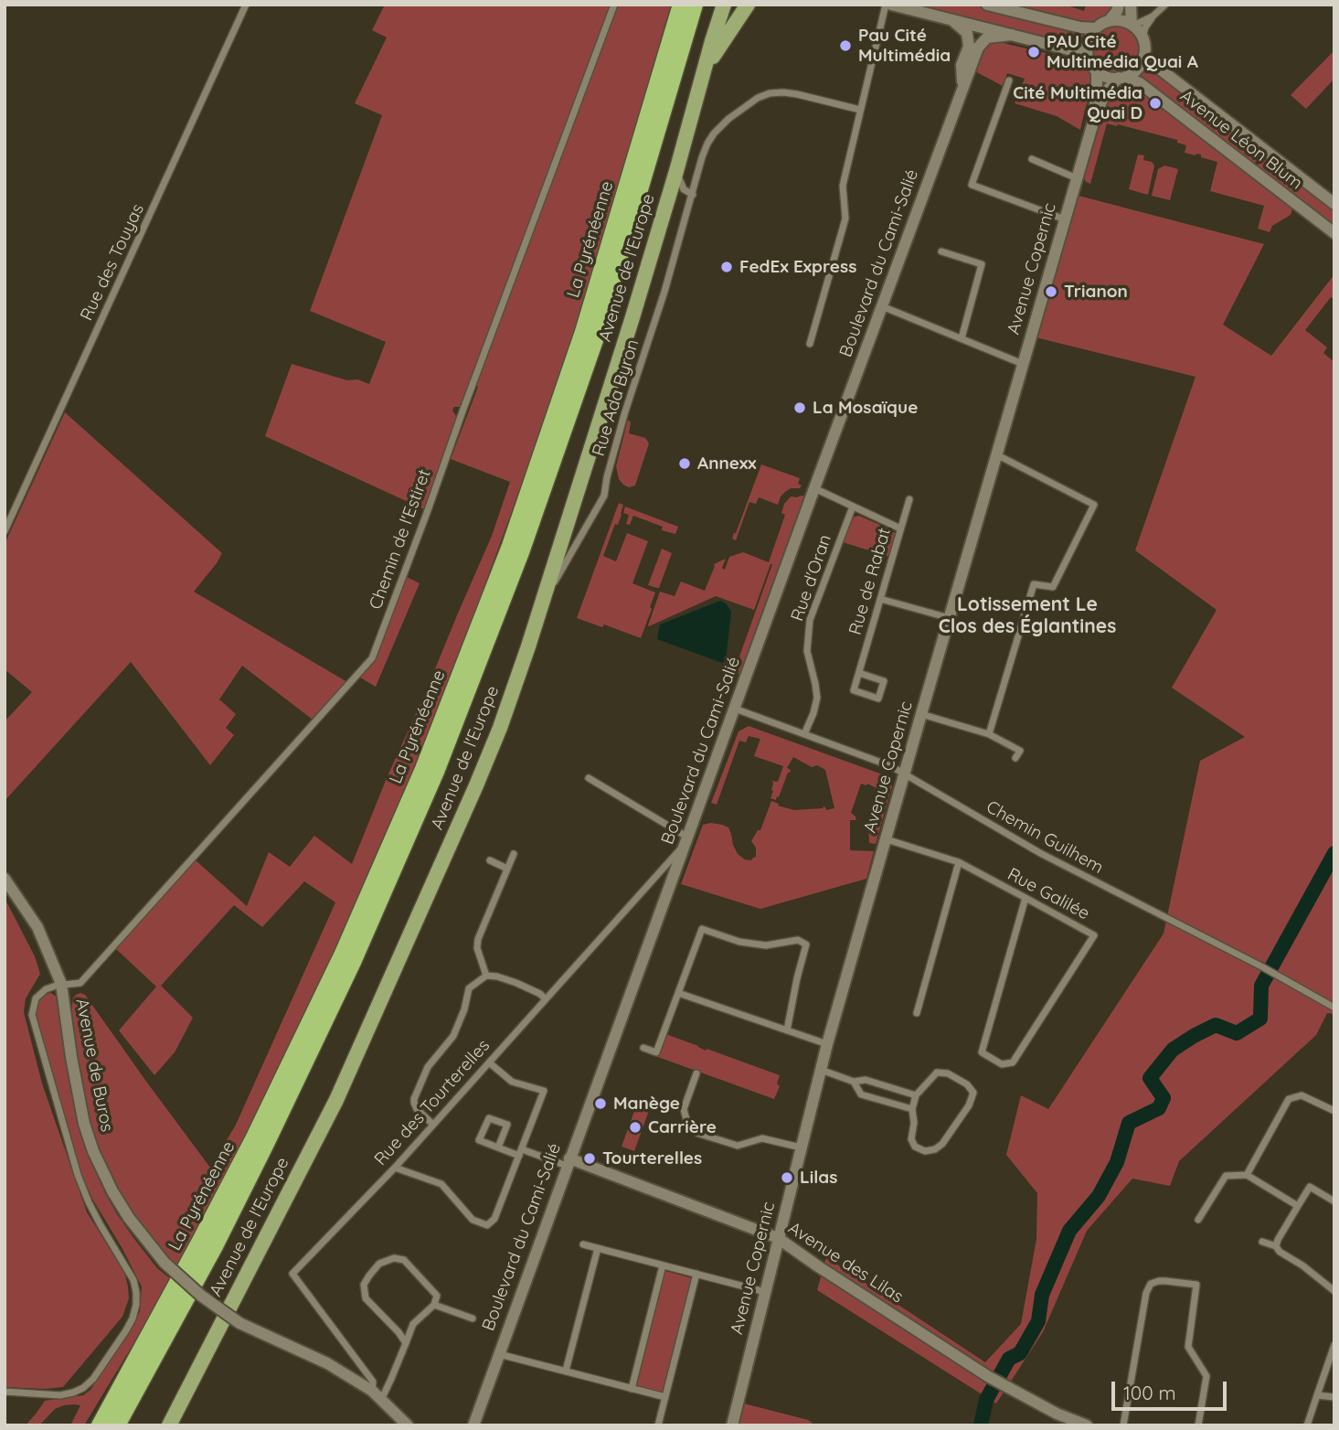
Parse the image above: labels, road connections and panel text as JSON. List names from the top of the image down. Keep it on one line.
{"streets":{"highway":["La Pyrénéenne"],"main road":["Avenue de l'Europe"],"street":["Avenue Léon Blum","Rue des Touyas","Boulevard du Cami-Salié","Avenue Copernic","Rue Ada Byron","Chemin de l'Estiret","Rue d'Oran","Rue de Rabat","Chemin Guilhem","Rue Galilée","Avenue de Buros","Rue des Tourterelles","Avenue des Lilas"]},"crossings":[["Avenue Léon Blum","Avenue Copernic"],["Boulevard du Cami-Salié","Chemin Guilhem"],["Boulevard du Cami-Salié","Rue des Tourterelles"],["Boulevard du Cami-Salié","Avenue des Lilas"],["Avenue de l'Europe","Rue Ada Byron"],["Avenue Copernic","Chemin Guilhem"],["Avenue Copernic","Rue Galilée"],["Avenue Copernic","Avenue des Lilas"],["Chemin de l'Estiret","Avenue de Buros"],["Rue d'Oran","Chemin Guilhem"],["Avenue de Buros","Rue des Tourterelles"]],"districts":["Lotissement Le Clos des Églantines"],"places":["Pau Cité Multimédia","PAU Cité Multimédia Quai A","Cité Multimédia Quai D","FedEx Express","Trianon","La Mosaïque","Annexx","Manège","Carrière","Tourterelles","Lilas"],"scale_bar":"100 m"}
